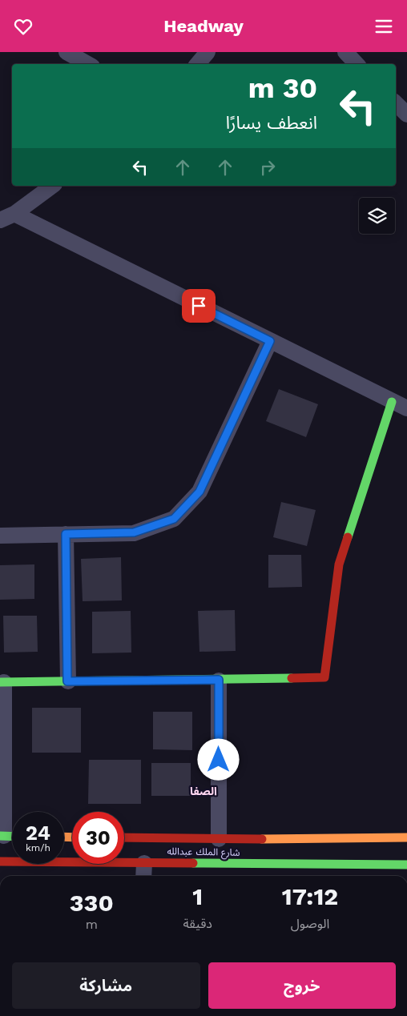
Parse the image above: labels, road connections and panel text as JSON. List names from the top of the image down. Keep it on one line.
{"streets":{"street":["شارع الملك عبدالله"]},"districts":["الصفا"],"page":{"header":"Headway","turn":["30 m","انعطف يسارًا"],"speed":"24 km/h","limit":"30","eta":["17:12","الوصول","1","دقيقة","330","m"],"buttons":["خروج","مشاركة"]}}
